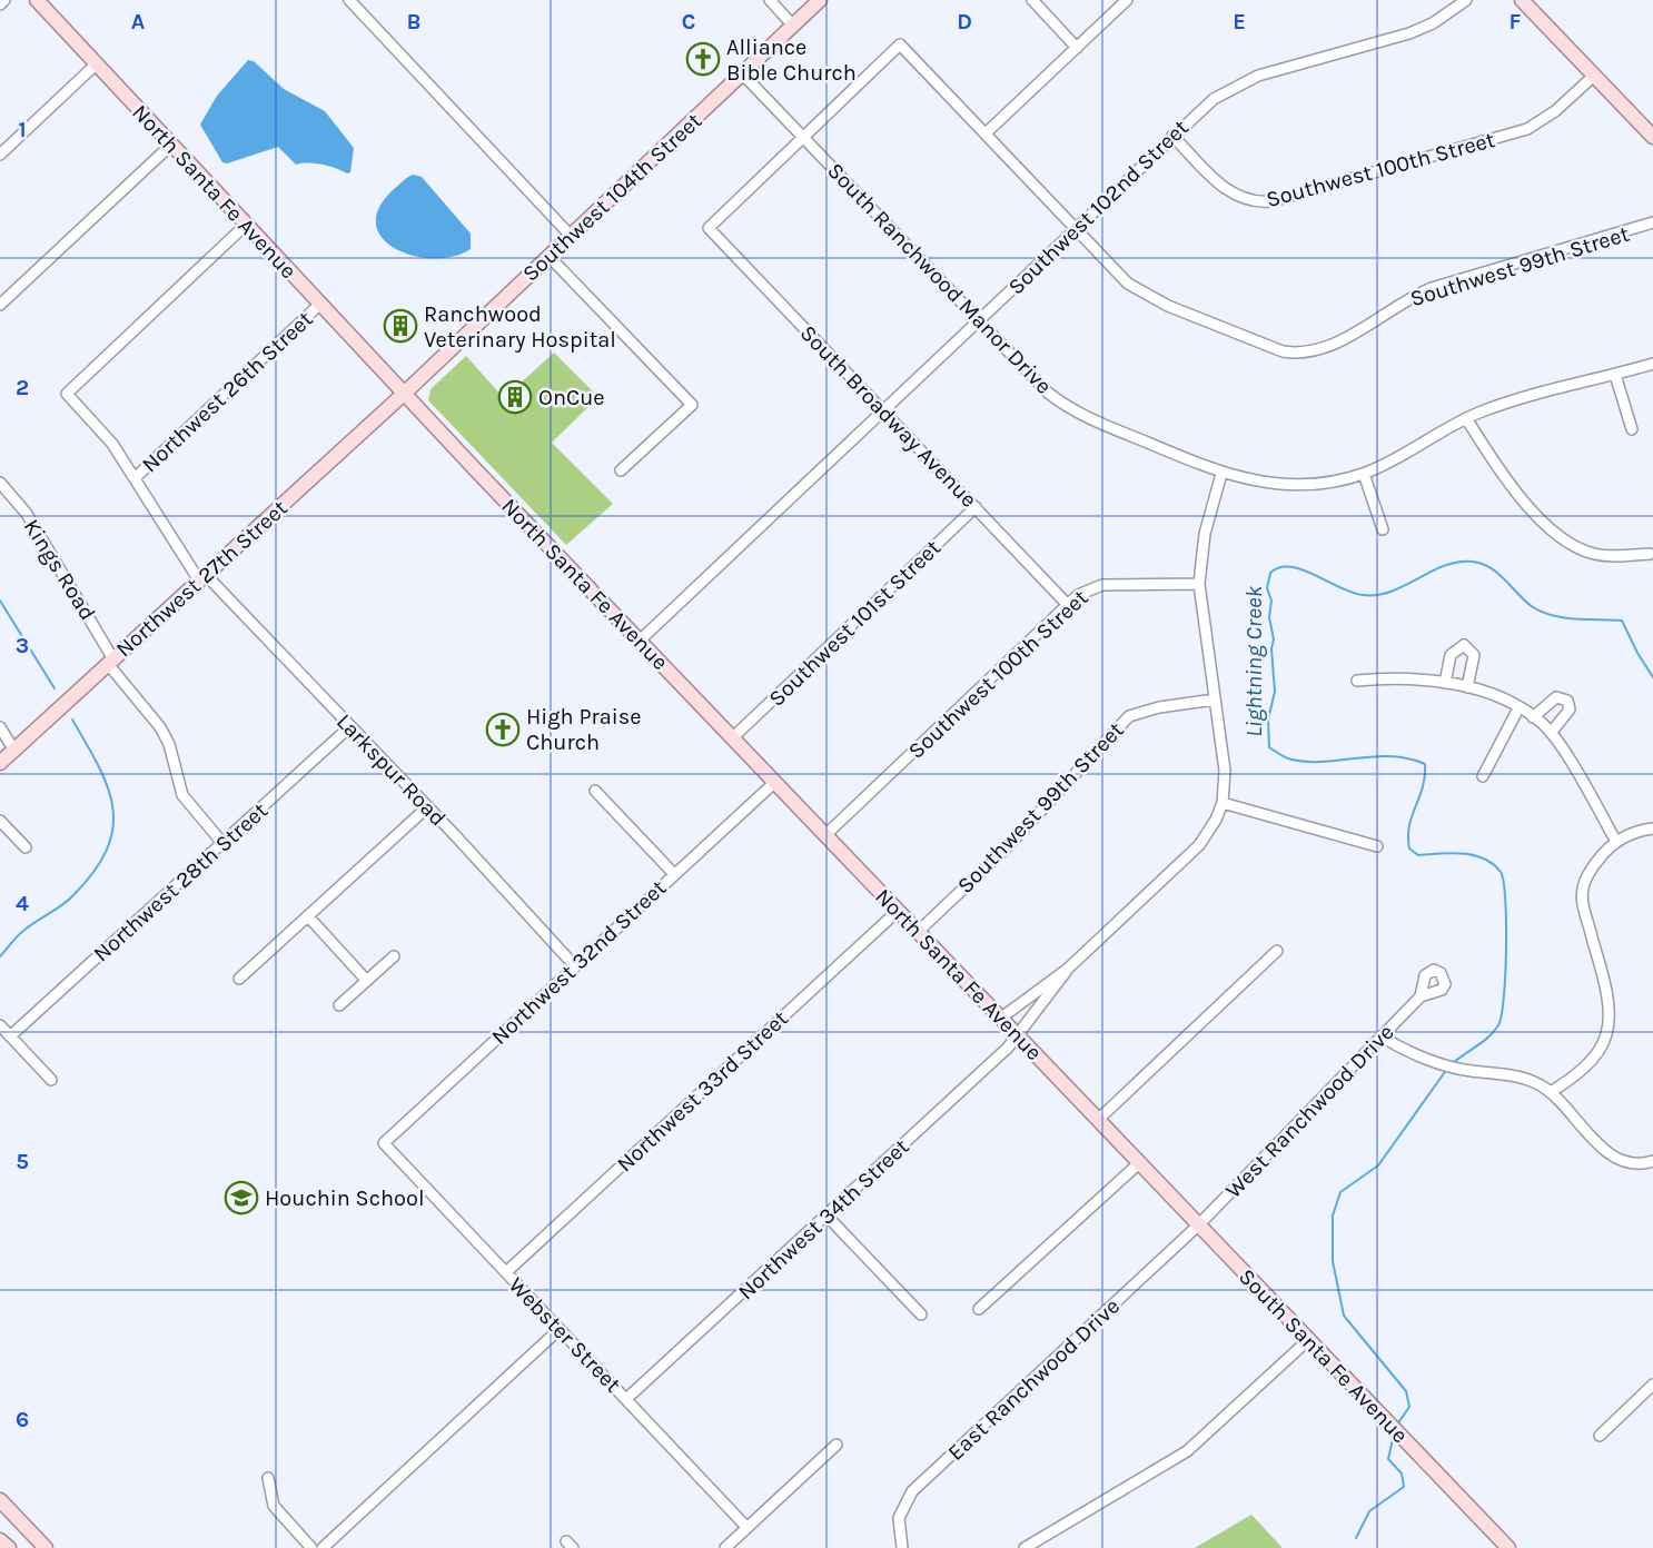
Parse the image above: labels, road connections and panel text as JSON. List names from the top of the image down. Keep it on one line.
{"streets":{"main road":["North Santa Fe Avenue","Southwest 104th Street","Northwest 27th Street","South Santa Fe Avenue"],"street":["Southwest 100th Street","Southwest 102nd Street","Southwest 99th Street","South Ranchwood Manor Drive","Northwest 26th Street","South Broadway Avenue","Kings Road","Southwest 101st Street","Larkspur Road","Northwest 28th Street","Northwest 32nd Street","Northwest 33rd Street","West Ranchwood Drive","Northwest 34th Street","Webster Street","East Ranchwood Drive"]},"crossings":[["Southwest 100th Street","North Santa Fe Avenue"],["Southwest 100th Street","Southwest 102nd Street"],["Southwest 100th Street","South Broadway Avenue"],["North Santa Fe Avenue","Southwest 104th Street"],["North Santa Fe Avenue","Southwest 102nd Street"],["North Santa Fe Avenue","Southwest 99th Street"],["North Santa Fe Avenue","Northwest 26th Street"],["North Santa Fe Avenue","Northwest 27th Street"],["North Santa Fe Avenue","Southwest 101st Street"],["North Santa Fe Avenue","Larkspur Road"],["North Santa Fe Avenue","Northwest 32nd Street"],["North Santa Fe Avenue","Northwest 33rd Street"],["North Santa Fe Avenue","Northwest 34th Street"],["North Santa Fe Avenue","South Santa Fe Avenue"],["Southwest 104th Street","South Ranchwood Manor Drive"],["Southwest 104th Street","Northwest 27th Street"],["Southwest 102nd Street","Southwest 99th Street"],["Southwest 102nd Street","South Ranchwood Manor Drive"],["Southwest 102nd Street","South Broadway Avenue"],["Southwest 99th Street","South Ranchwood Manor Drive"],["Southwest 99th Street","South Broadway Avenue"],["South Ranchwood Manor Drive","South Broadway Avenue"],["Northwest 26th Street","Larkspur Road"],["South Broadway Avenue","Southwest 101st Street"],["Kings Road","Northwest 27th Street"],["Kings Road","Northwest 28th Street"],["Northwest 27th Street","Larkspur Road"],["Larkspur Road","Northwest 28th Street"],["Larkspur Road","Northwest 32nd Street"],["Northwest 32nd Street","Webster Street"],["Northwest 33rd Street","Webster Street"],["West Ranchwood Drive","South Santa Fe Avenue"],["West Ranchwood Drive","East Ranchwood Drive"],["Northwest 34th Street","Webster Street"],["South Santa Fe Avenue","East Ranchwood Drive"]],"water":["Lightning Creek"],"places":{"church":["Alliance Bible Church","High Praise Church"],"building":["Ranchwood Veterinary Hospital","OnCue"],"school or university":["Houchin School"]},"grid":{"columns":["A","B","C","D","E","F"],"rows":["1","2","3","4","5","6"]}}
